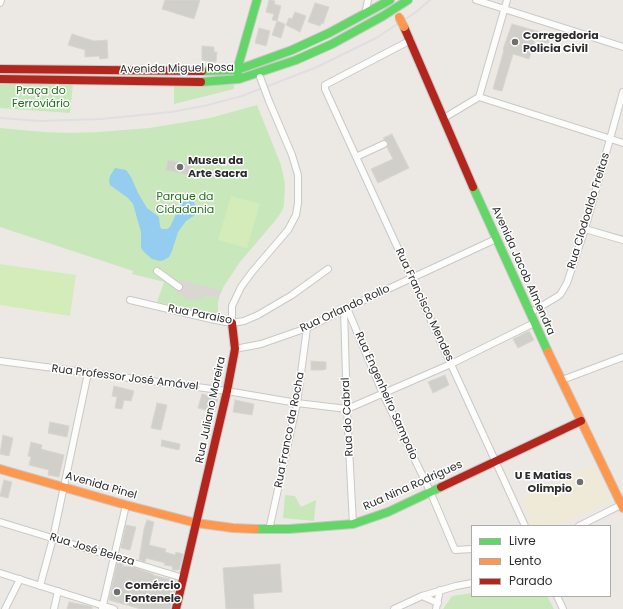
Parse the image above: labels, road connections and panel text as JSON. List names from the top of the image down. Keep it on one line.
{"streets":{"street":["Avenida Miguel Rosa","Rua Clodoaldo Freitas","Avenida Jacob Almendra","Rua Francisco Mendes","Rua Orlando Rollo","Rua Paraiso","Rua Professor José Amável","Rua Engenheiro Sampaio","Rua Juliano Moreira","Rua do Cabral","Rua Franco da Rocha","Avenida Pinel","Rua Nina Rodrigues","Rua José Beleza"]},"crossings":[["Avenida Miguel Rosa","Avenida Jacob Almendra"],["Avenida Miguel Rosa","Rua Juliano Moreira"],["Rua Clodoaldo Freitas","Avenida Jacob Almendra"],["Avenida Jacob Almendra","Rua Francisco Mendes"],["Avenida Jacob Almendra","Rua Orlando Rollo"],["Avenida Jacob Almendra","Rua Nina Rodrigues"],["Rua Francisco Mendes","Rua Orlando Rollo"],["Rua Francisco Mendes","Rua Nina Rodrigues"],["Rua Orlando Rollo","Rua Engenheiro Sampaio"],["Rua Orlando Rollo","Rua Juliano Moreira"],["Rua Orlando Rollo","Rua do Cabral"],["Rua Orlando Rollo","Rua Franco da Rocha"],["Rua Paraiso","Rua Juliano Moreira"],["Rua Professor José Amável","Rua Juliano Moreira"],["Rua Professor José Amável","Rua do Cabral"],["Rua Professor José Amável","Rua Franco da Rocha"],["Rua Engenheiro Sampaio","Rua do Cabral"],["Rua Engenheiro Sampaio","Rua Nina Rodrigues"],["Rua Juliano Moreira","Avenida Pinel"],["Rua Juliano Moreira","Rua Nina Rodrigues"],["Rua Juliano Moreira","Rua José Beleza"],["Rua do Cabral","Rua Nina Rodrigues"],["Rua Franco da Rocha","Rua Nina Rodrigues"],["Avenida Pinel","Rua Nina Rodrigues"]],"parks":["Praça do Ferroviário","Parque da Cidadania"],"places":["Corregedoria Policia Civil","Museu da Arte Sacra","U E Matias Olimpio","Comércio Fontenele"],"legend":["Livre","Lento","Parado"]}
